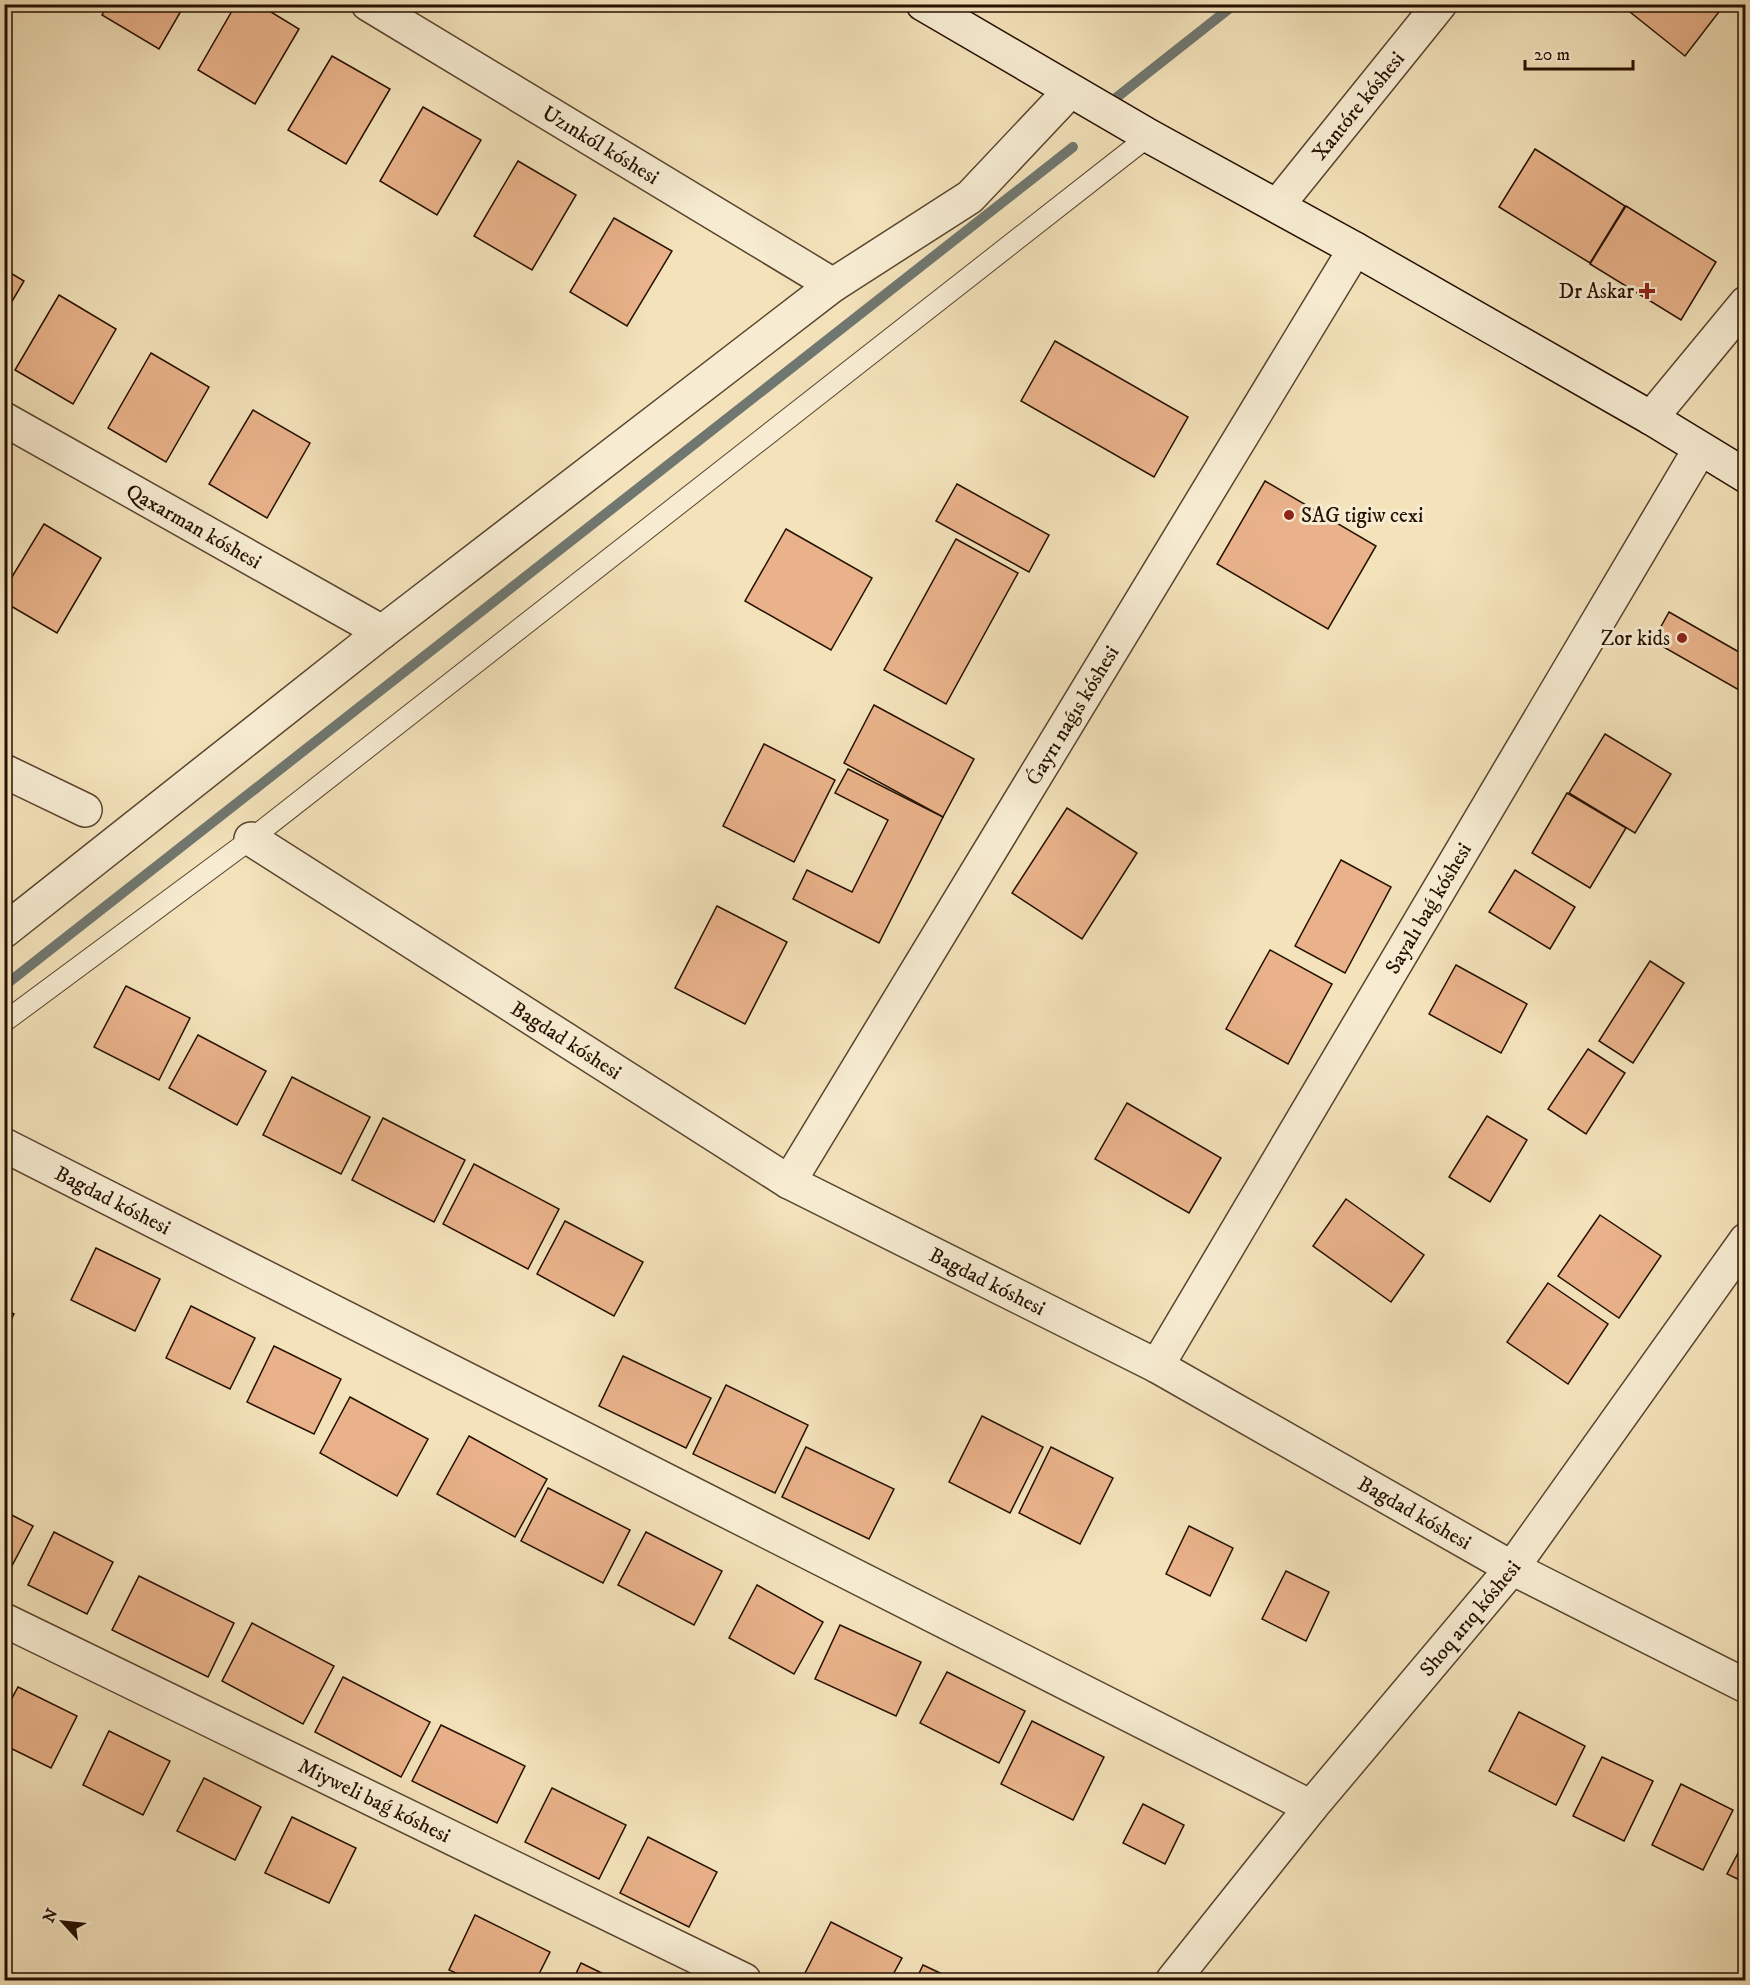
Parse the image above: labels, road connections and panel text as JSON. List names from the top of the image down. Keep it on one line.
{"streets":{"street":["Xantóre kóshesi","Uzınkól kóshesi","Qaxarman kóshesi","Ǵayrı naǵıs kóshesi","Sayalı baǵ kóshesi","Bagdad kóshesi","Shoq arıq kóshesi","Miyweli baǵ kóshesi"]},"crossings":[["Ǵayrı naǵıs kóshesi","Bagdad kóshesi"],["Sayalı baǵ kóshesi","Bagdad kóshesi"],["Bagdad kóshesi","Shoq arıq kóshesi"]],"places":{"health":["Dr Askar"],"other":["SAG tigiw cexi","Zor kids"]},"scale_bar":"20 m","north":"top left"}
